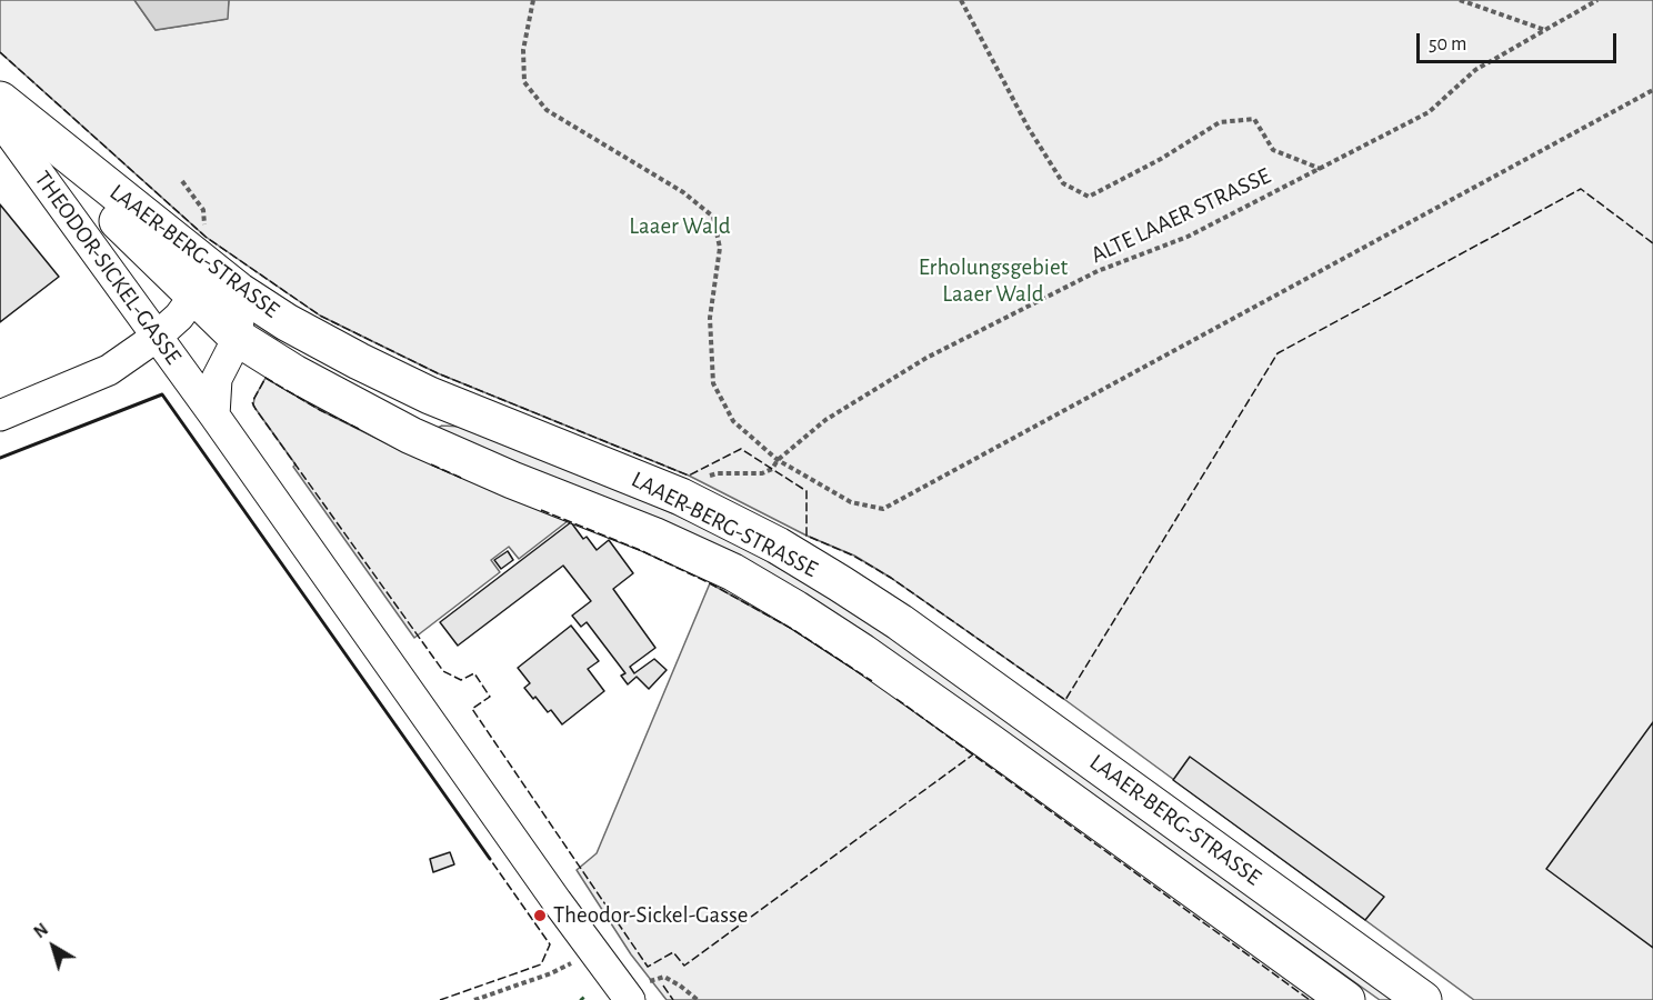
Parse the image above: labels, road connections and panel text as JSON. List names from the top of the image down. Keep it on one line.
{"streets":{"main road":["LAAER-BERG-STRASSE"],"street":["THEODOR-SICKEL-GASSE"],"path":["ALTE LAAER STRASSE"]},"parks":["Laaer Wald","Erholungsgebiet Laaer Wald"],"places":["Theodor-Sickel-Gasse"],"scale_bar":"50 m","north":"top left"}
